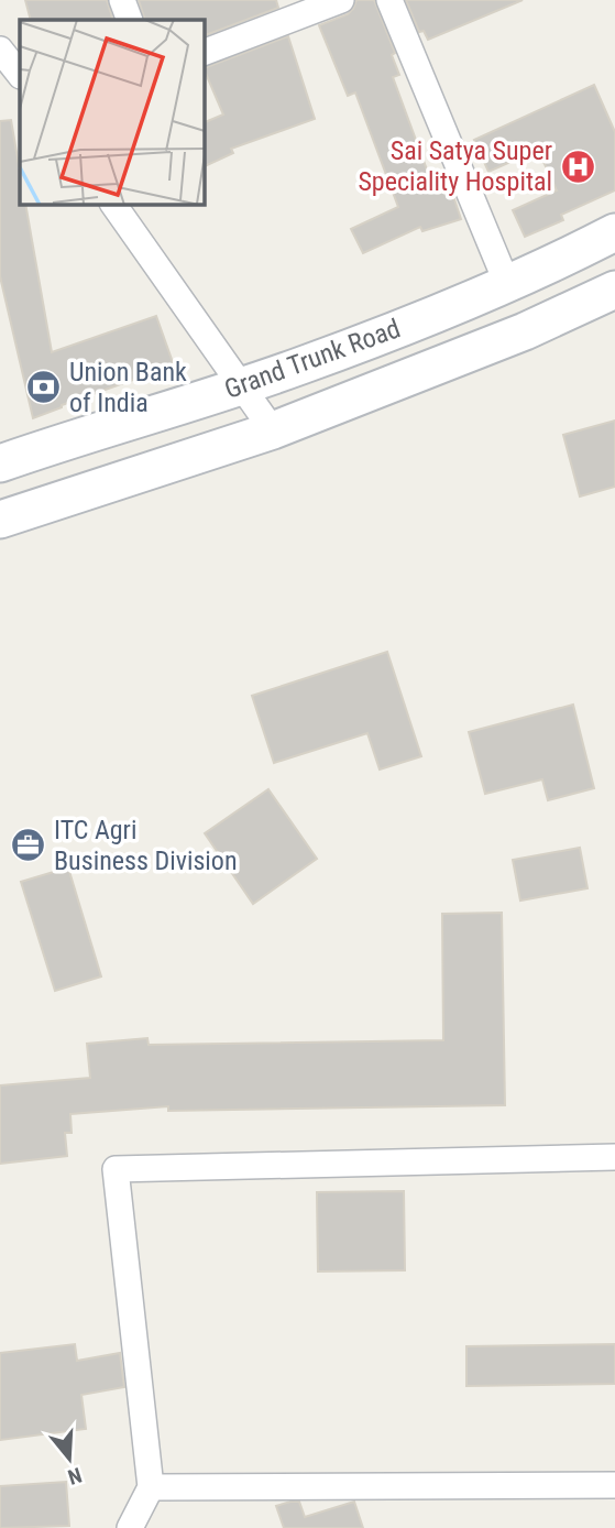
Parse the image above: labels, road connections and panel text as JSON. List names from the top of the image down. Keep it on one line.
{"streets":{"main road":["Grand Trunk Road"]},"places":{"hospital":["Sai Satya Super Speciality Hospital"],"bank":["Union Bank of India"],"office":["ITC Agri Business Division"]},"north":"bottom"}
